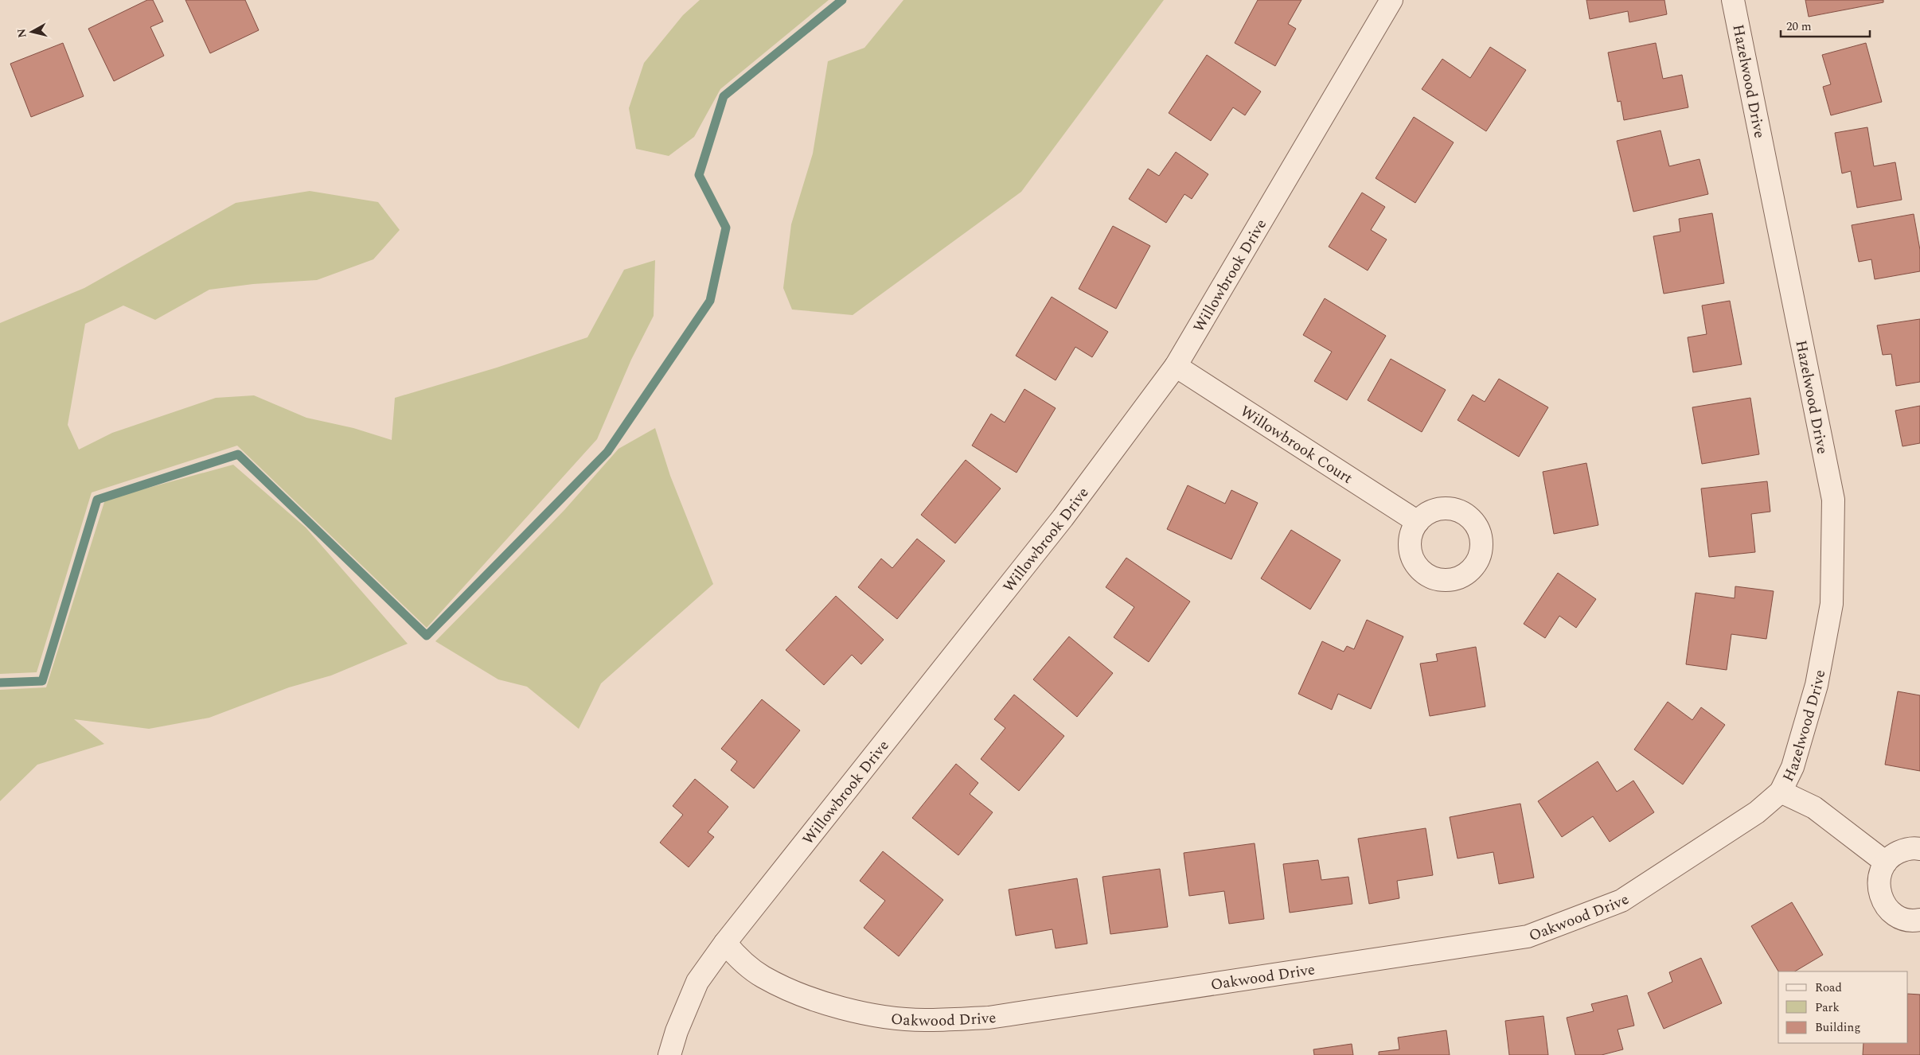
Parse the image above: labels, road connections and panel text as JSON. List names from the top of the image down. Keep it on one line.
{"streets":{"street":["Hazelwood Drive","Willowbrook Drive","Willowbrook Court","Oakwood Drive"]},"crossings":[["Hazelwood Drive","Oakwood Drive"],["Willowbrook Drive","Willowbrook Court"],["Willowbrook Drive","Oakwood Drive"]],"legend":["Road","Park","Building"],"scale_bar":"20 m","north":"left"}
